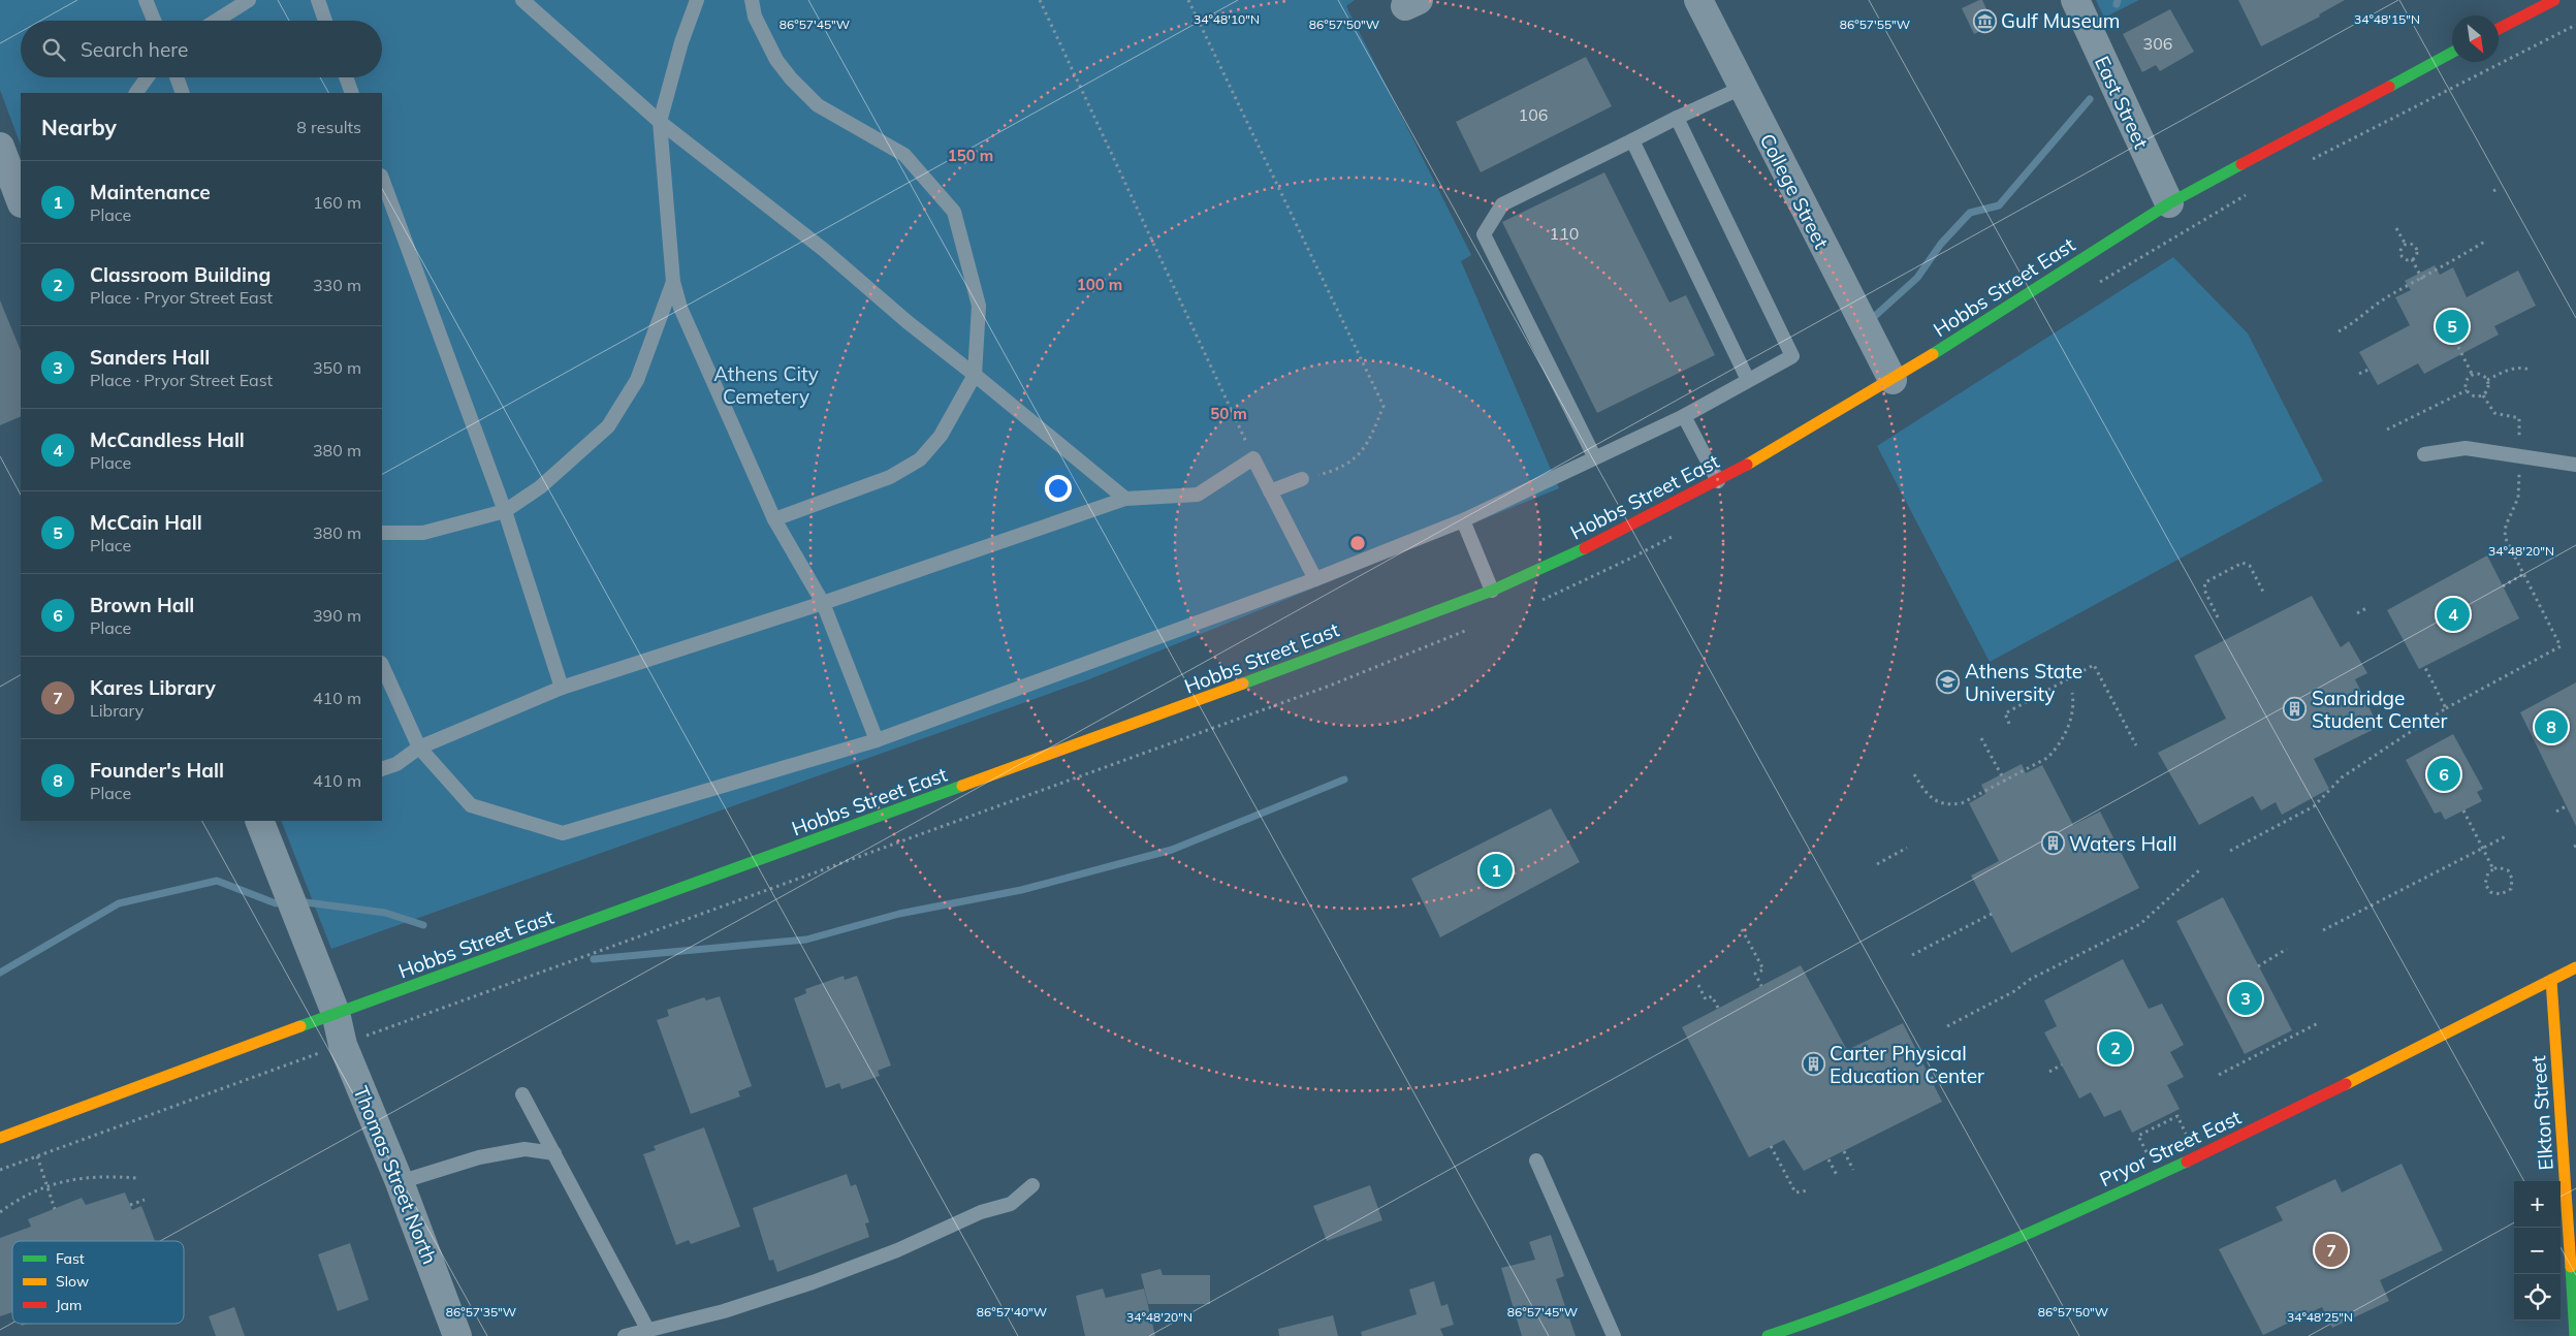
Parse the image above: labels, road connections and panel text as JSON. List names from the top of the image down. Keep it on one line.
{"streets":{"main road":["Hobbs Street East","Elkton Street","Pryor Street East"],"street":["East Street","College Street","Thomas Street North"]},"crossings":[["East Street","Hobbs Street East"],["College Street","Hobbs Street East"],["Hobbs Street East","Thomas Street North"],["Elkton Street","Pryor Street East"]],"parks":["Athens City Cemetery"],"places":{"museum":["Gulf Museum"],"school or university":["Athens State University"],"building":["Sandridge Student Center","Waters Hall","Carter Physical Education Center"]},"house_numbers":["306","106","110"],"legend":["Fast","Slow","Jam"],"north":"bottom right","page":{"search":"Search here","heading":["Nearby","8 results"],"list":[{"mark":"1","name":"Maintenance","note":"Place","value":"160 m"},{"mark":"2","name":"Classroom Building","note":"Place · Pryor Street East","value":"330 m"},{"mark":"3","name":"Sanders Hall","note":"Place · Pryor Street East","value":"350 m"},{"mark":"4","name":"McCandless Hall","note":"Place","value":"380 m"},{"mark":"5","name":"McCain Hall","note":"Place","value":"380 m"},{"mark":"6","name":"Brown Hall","note":"Place","value":"390 m"},{"mark":"7","name":"Kares Library","note":"Library","value":"410 m"},{"mark":"8","name":"Founder's Hall","note":"Place","value":"410 m"}],"pins":["5","4","8","6","1","3","2","7"],"map_buttons":["+","−"]},"coordinates":["34°48'10\"N","34°48'15\"N","86°57'45\"W","86°57'50\"W","86°57'55\"W","34°48'20\"N","86°57'35\"W","86°57'40\"W","34°48'25\"N"],"rings":["150 m","100 m","50 m"]}
